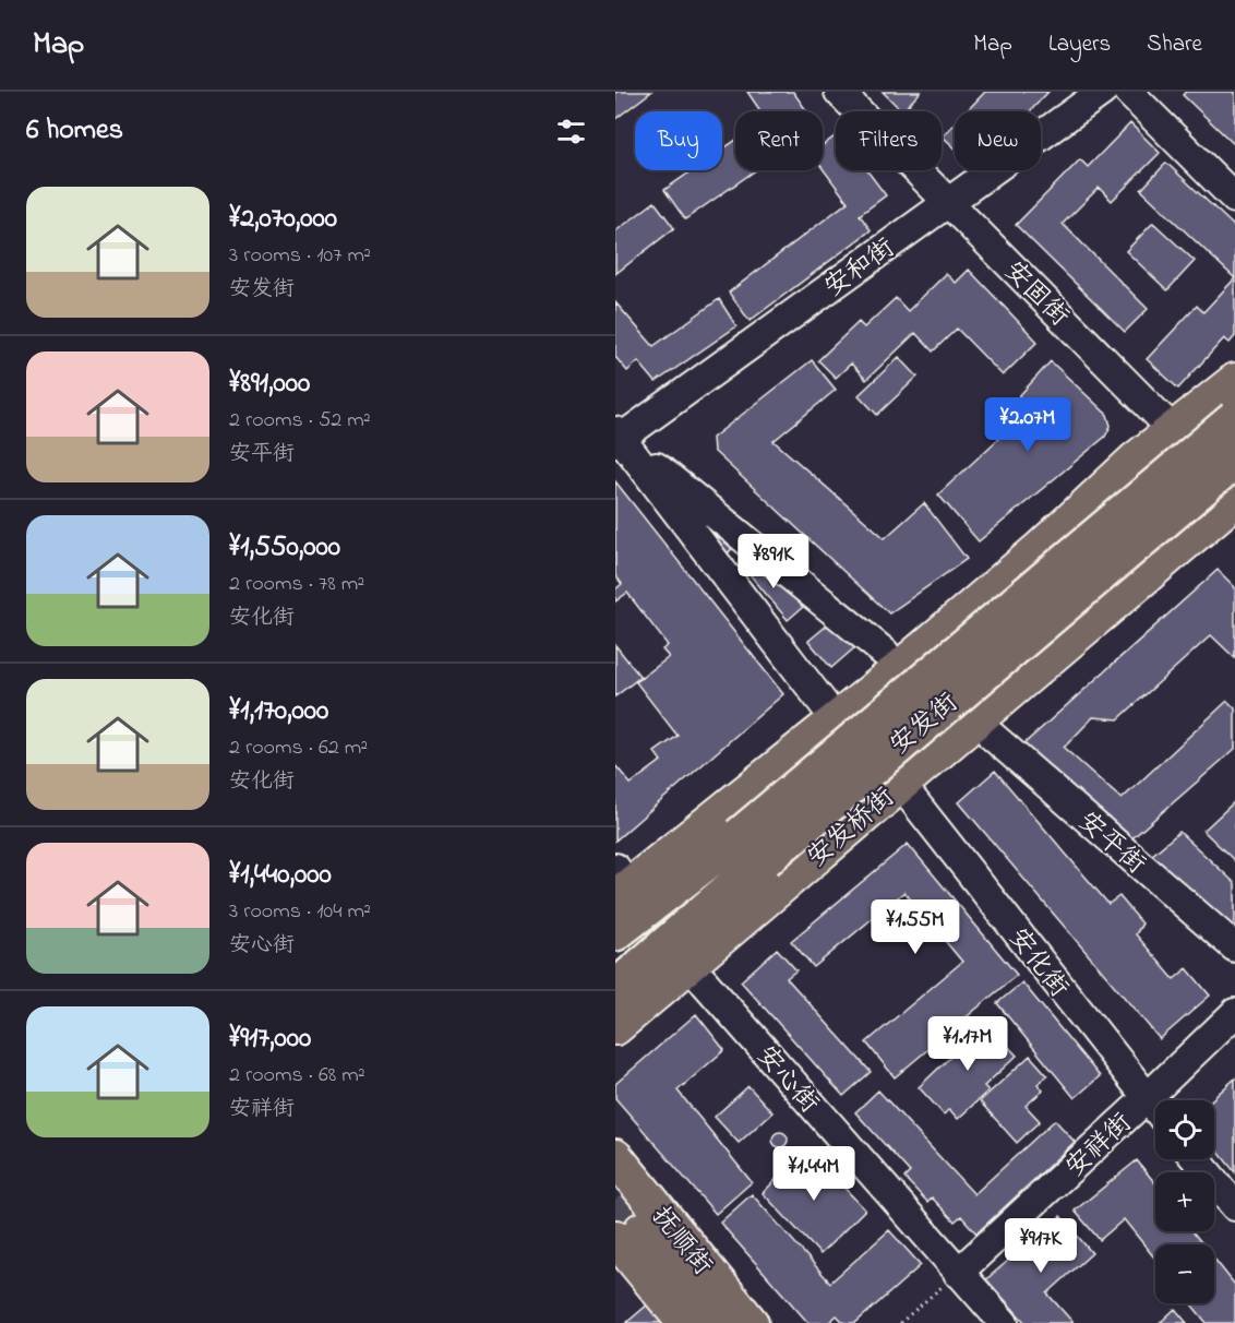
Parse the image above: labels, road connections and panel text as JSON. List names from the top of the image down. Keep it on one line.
{"streets":{"highway":["安发街"],"main road":["安发桥街","抚顺街"],"street":["安和街","安固街","安平街","安化街","安心街","安祥街"]},"crossings":[["安和街","安固街"],["安固街","安发街"],["安固街","安发桥街"],["安发街","安发桥街"],["安发街","安平街"],["安发街","安化街"],["安发街","安心街"],["安化街","安祥街"],["安心街","安祥街"]],"page":{"header":"Map","nav":["Map","Layers","Share"],"heading":"6 homes","chip":["Buy","Rent","Filters","New"],"list":[{"name":"¥2,070,000","note":"3 rooms · 107 m² · 安发街"},{"name":"¥891,000","note":"2 rooms · 52 m² · 安平街"},{"name":"¥1,550,000","note":"2 rooms · 78 m² · 安化街"},{"name":"¥1,170,000","note":"2 rooms · 62 m² · 安化街"},{"name":"¥1,440,000","note":"3 rooms · 104 m² · 安心街"},{"name":"¥917,000","note":"2 rooms · 68 m² · 安祥街"}],"price":["¥2.07M","¥891K","¥1.55M","¥1.17M","¥1.44M","¥917K"],"map_buttons":["+","−"]}}
